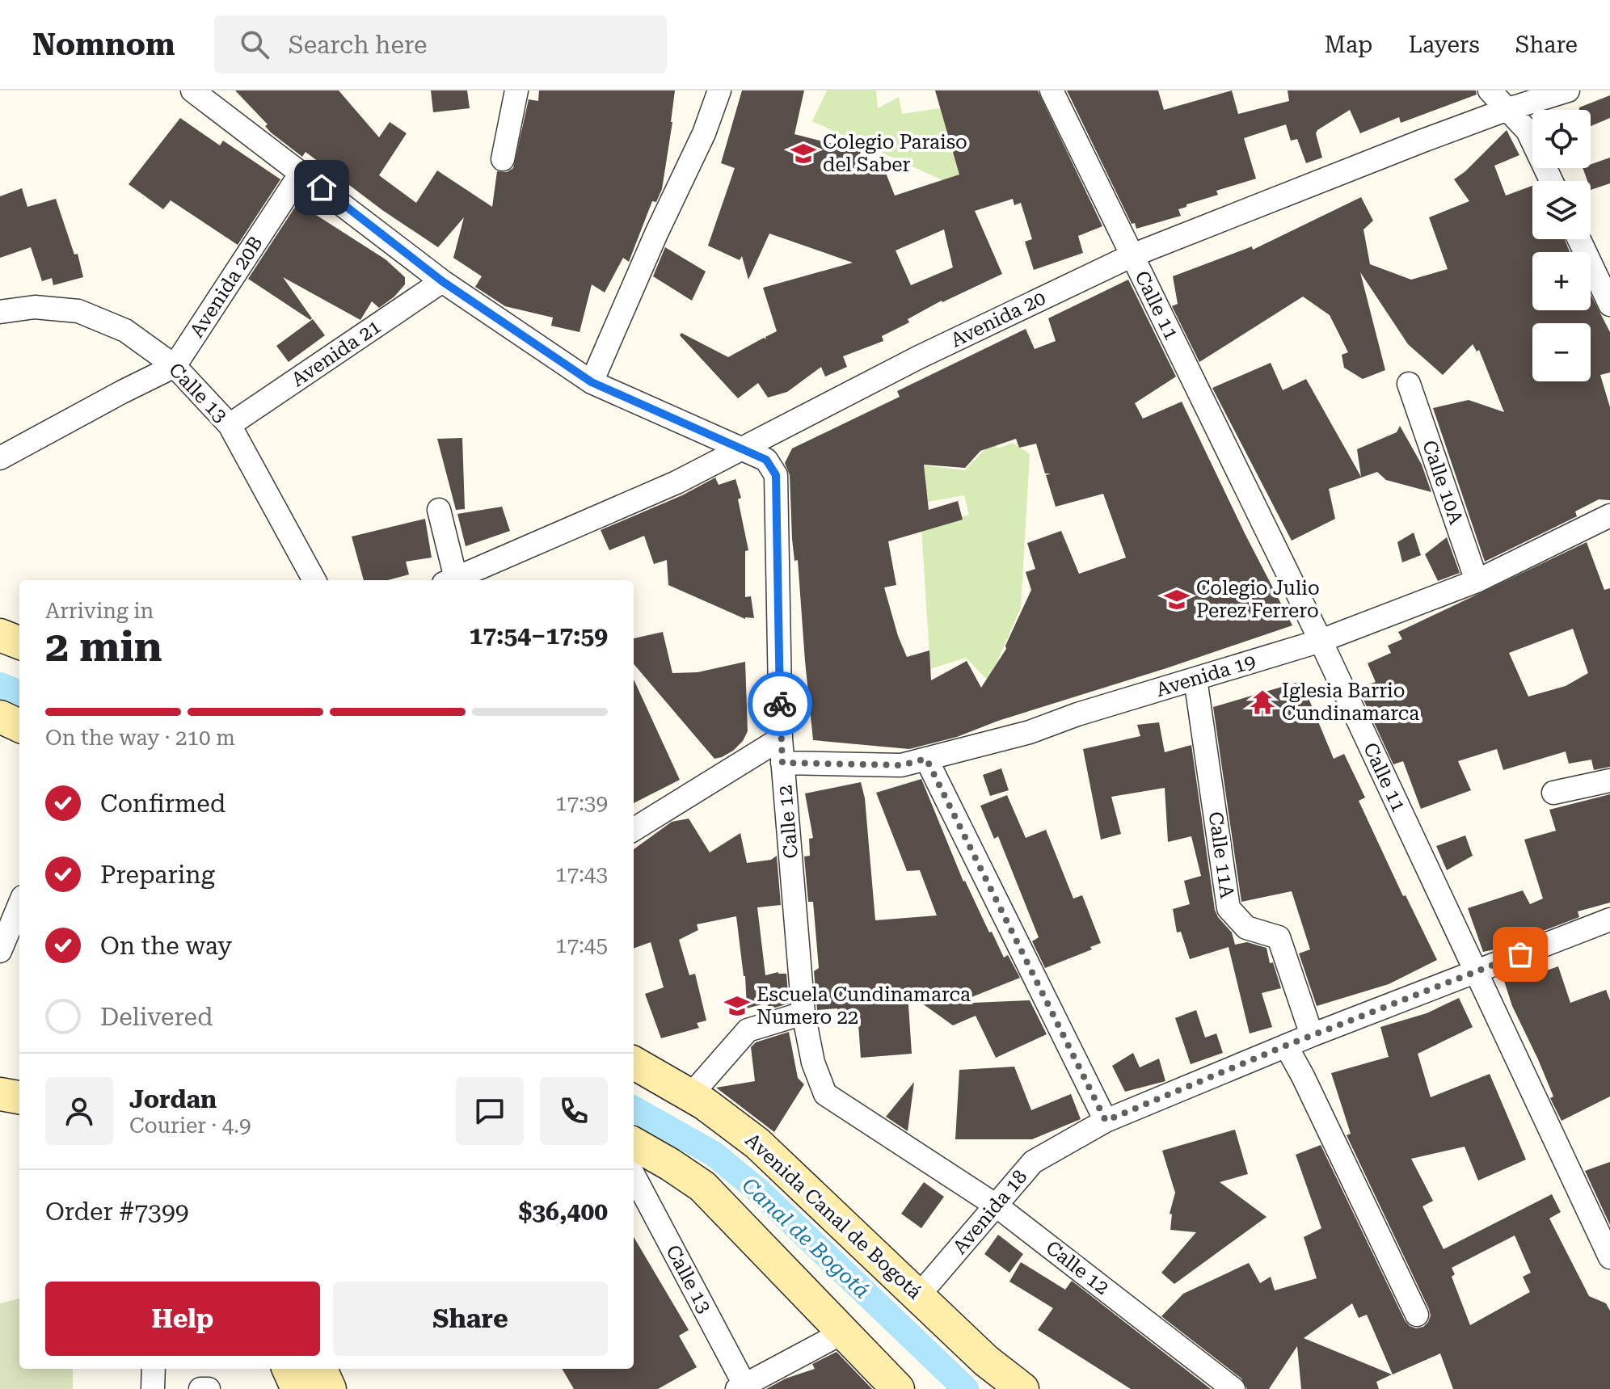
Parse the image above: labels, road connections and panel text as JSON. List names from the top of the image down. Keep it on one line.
{"streets":{"main road":["Avenida Canal de Bogotá"],"street":["Avenida 20B","Calle 11","Avenida 20","Avenida 21","Calle 13","Calle 10A","Avenida 19","Calle 12","Calle 11A","Avenida 18"]},"crossings":[["Avenida 20B","Calle 13"],["Avenida 20B","Calle 12"],["Calle 11","Avenida 20"],["Calle 11","Avenida 19"],["Calle 11","Avenida 18"],["Avenida 20","Calle 12"],["Avenida 21","Calle 13"],["Avenida 21","Calle 12"],["Calle 10A","Avenida 19"],["Avenida 19","Calle 12"],["Avenida 19","Calle 11A"],["Calle 12","Avenida 18"],["Calle 11A","Avenida 18"],["Avenida 18","Avenida Canal de Bogotá"]],"water":["Canal de Bogotá"],"places":{"school or university":["Colegio Paraiso del Saber","Colegio Julio Perez Ferrero","Escuela Cundinamarca Numero 22"],"temple":["Iglesia Barrio Cundinamarca"]},"page":{"header":"Nomnom","search":"Search here","nav":["Map","Layers","Share"],"map_buttons":["+","−"],"heading":["2 min","Arriving in","17:54–17:59"],"panel":["Jordan","Courier · 4.9","Order #7399","$36,400"],"bar":"On the way · 210 m","list":[["Confirmed","17:39"],["Preparing","17:43"],["On the way","17:45"],"Delivered"],"buttons":["Help","Share"]}}
